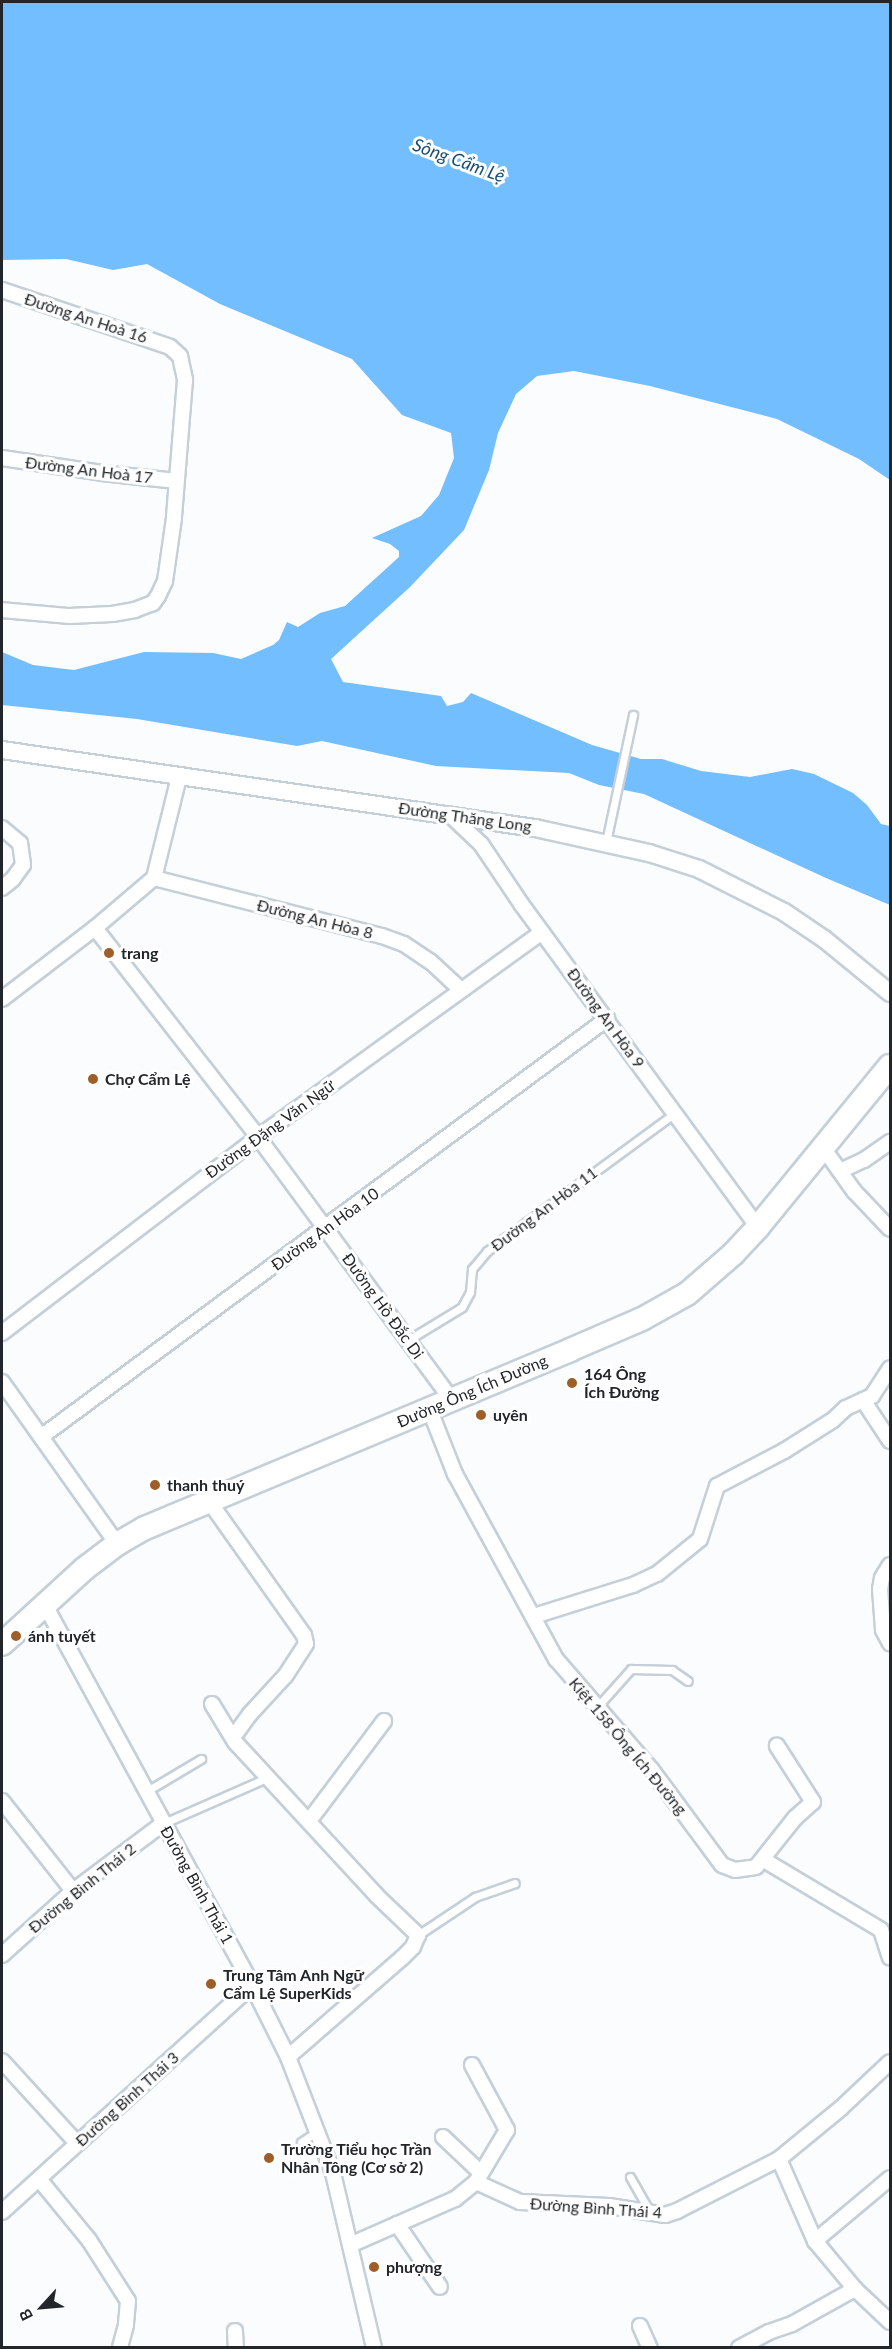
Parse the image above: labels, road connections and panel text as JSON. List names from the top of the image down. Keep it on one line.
{"streets":{"main road":["Đường Ông Ích Đường"],"street":["Đường An Hoà 16","Đường An Hoà 17","Đường Thăng Long","Đường An Hòa 8","Đường An Hòa 9","Đường Đặng Văn Ngữ","Đường An Hòa 10","Đường Hồ Đắc Di","Kiệt 158 Ông Ích Đường","Đường Bình Thái 1","Đường Bình Thái 2","Đường Bình Thái 3","Đường Bình Thái 4"],"lane":["Đường An Hòa 11"]},"crossings":[["Đường An Hoà 16","Đường An Hoà 17"],["Đường Thăng Long","Đường An Hòa 9"],["Đường An Hòa 8","Đường Đặng Văn Ngữ"],["Đường An Hòa 9","Đường Đặng Văn Ngữ"],["Đường An Hòa 9","Đường An Hòa 11"],["Đường An Hòa 9","Đường An Hòa 10"],["Đường An Hòa 9","Đường Ông Ích Đường"],["Đường Đặng Văn Ngữ","Đường Hồ Đắc Di"],["Đường An Hòa 11","Đường Hồ Đắc Di"],["Đường An Hòa 10","Đường Hồ Đắc Di"],["Đường Hồ Đắc Di","Đường Ông Ích Đường"],["Đường Ông Ích Đường","Kiệt 158 Ông Ích Đường"],["Đường Ông Ích Đường","Đường Bình Thái 1"],["Đường Bình Thái 1","Đường Bình Thái 2"],["Đường Bình Thái 1","Đường Bình Thái 3"]],"water":["Sông Cẩm Lệ"],"places":["trang","Chợ Cẩm Lệ","164 Ông Ích Đường","uyên","thanh thuý","ánh tuyết","Trung Tâm Anh Ngữ Cẩm Lệ SuperKids","Trường Tiểu học Trần Nhân Tông (Cơ sở 2)","phượng"],"north":"bottom left"}
